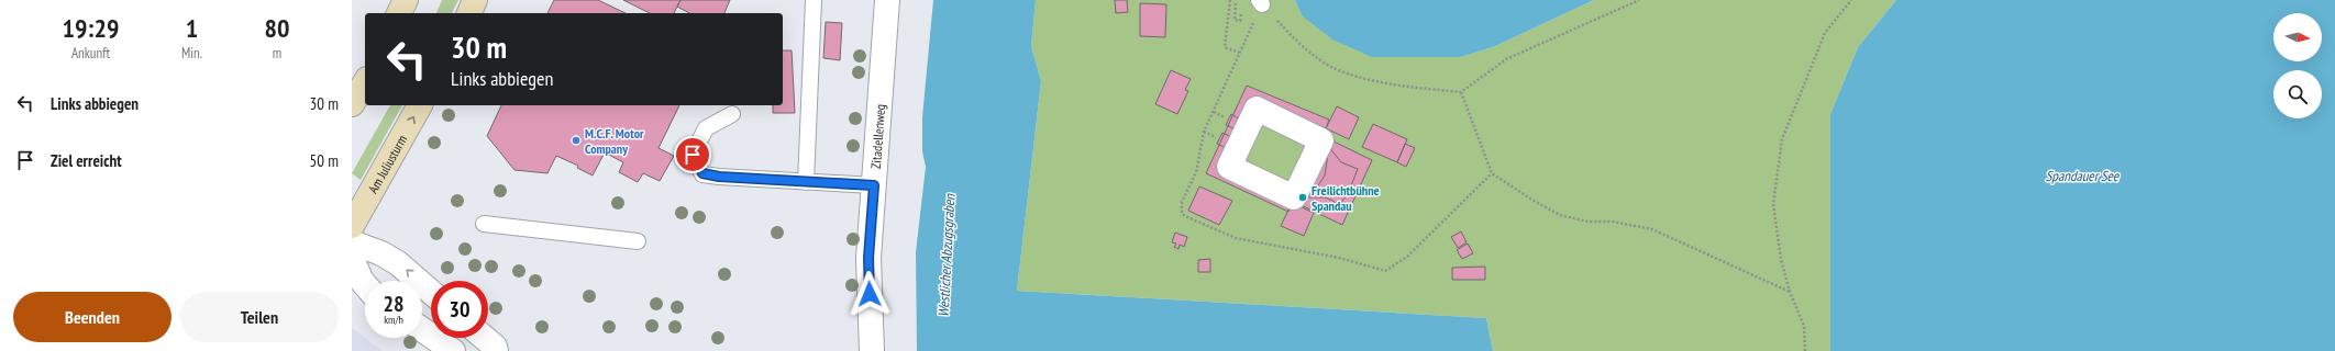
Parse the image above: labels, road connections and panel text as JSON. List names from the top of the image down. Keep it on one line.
{"streets":{"main road":["Am Juliusturm"],"street":["Zitadellenweg"]},"one_way":["Am Juliusturm"],"water":["Spandauer See","Westlicher Abzugsgraben"],"places":["M.C.F. Motor Company","Freilichtbühne Spandau"],"north":"right","page":{"eta":["19:29","Ankunft","1","Min.","80","m"],"turn":["30 m","Links abbiegen"],"list":[{"name":"Links abbiegen","value":"30 m"},{"name":"Ziel erreicht","value":"50 m"}],"speed":"28 km/h","limit":"30","buttons":["Beenden","Teilen"]}}
